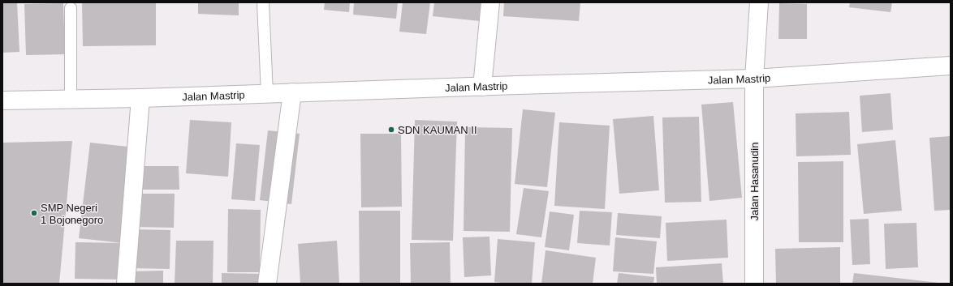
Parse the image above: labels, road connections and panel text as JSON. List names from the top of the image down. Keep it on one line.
{"streets":{"main road":["Jalan Mastrip","Jalan Hasanudin"]},"crossings":[["Jalan Mastrip","Jalan Hasanudin"]],"places":["SDN KAUMAN II","SMP Negeri 1 Bojonegoro"]}
